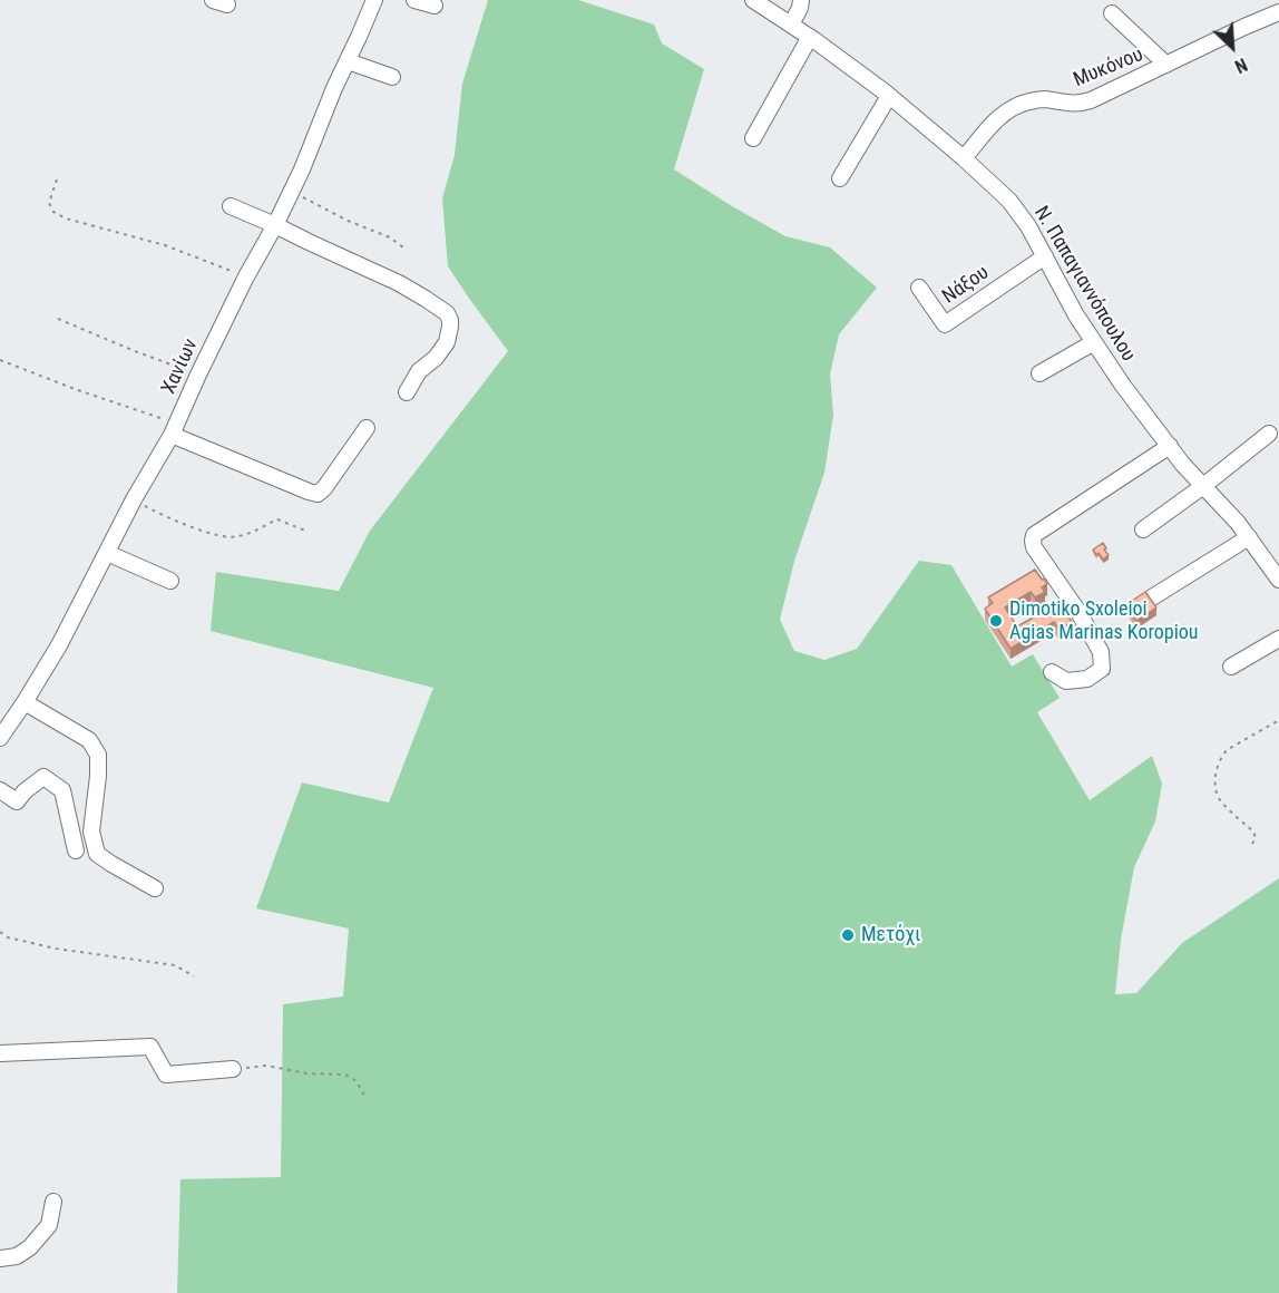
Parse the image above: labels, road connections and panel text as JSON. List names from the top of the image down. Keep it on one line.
{"streets":{"street":["Μυκόνου","Ν. Παπαγιαννόπουλου","Νάξου","Χανίων"]},"crossings":[["Μυκόνου","Ν. Παπαγιαννόπουλου"],["Ν. Παπαγιαννόπουλου","Νάξου"]],"places":["Dimotiko Sxoleioi Agias Marinas Koropiou","Μετόχι"],"north":"bottom right"}
